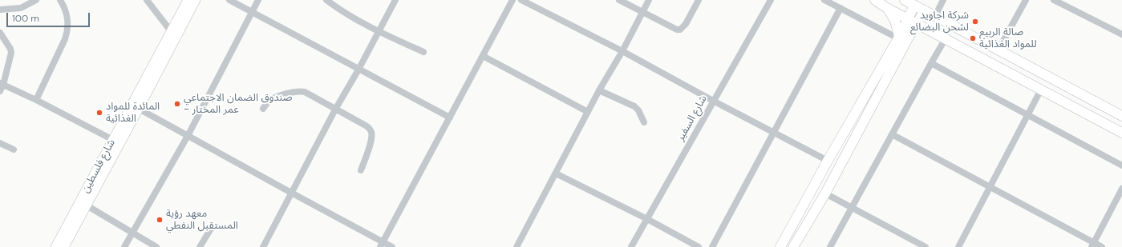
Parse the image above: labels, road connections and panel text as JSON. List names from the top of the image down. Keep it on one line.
{"streets":{"street":["شارع السفير","شارع فلسطين"]},"places":["شركة اجاويد لشحن البضائع","صالة الربيع للمواد الغذائية","صندوق الضمان الاجتماعي - عمر المختار","المائدة للمواد الغذائية","معهد رؤية المستقبل النفطي"],"scale_bar":"100 m"}
